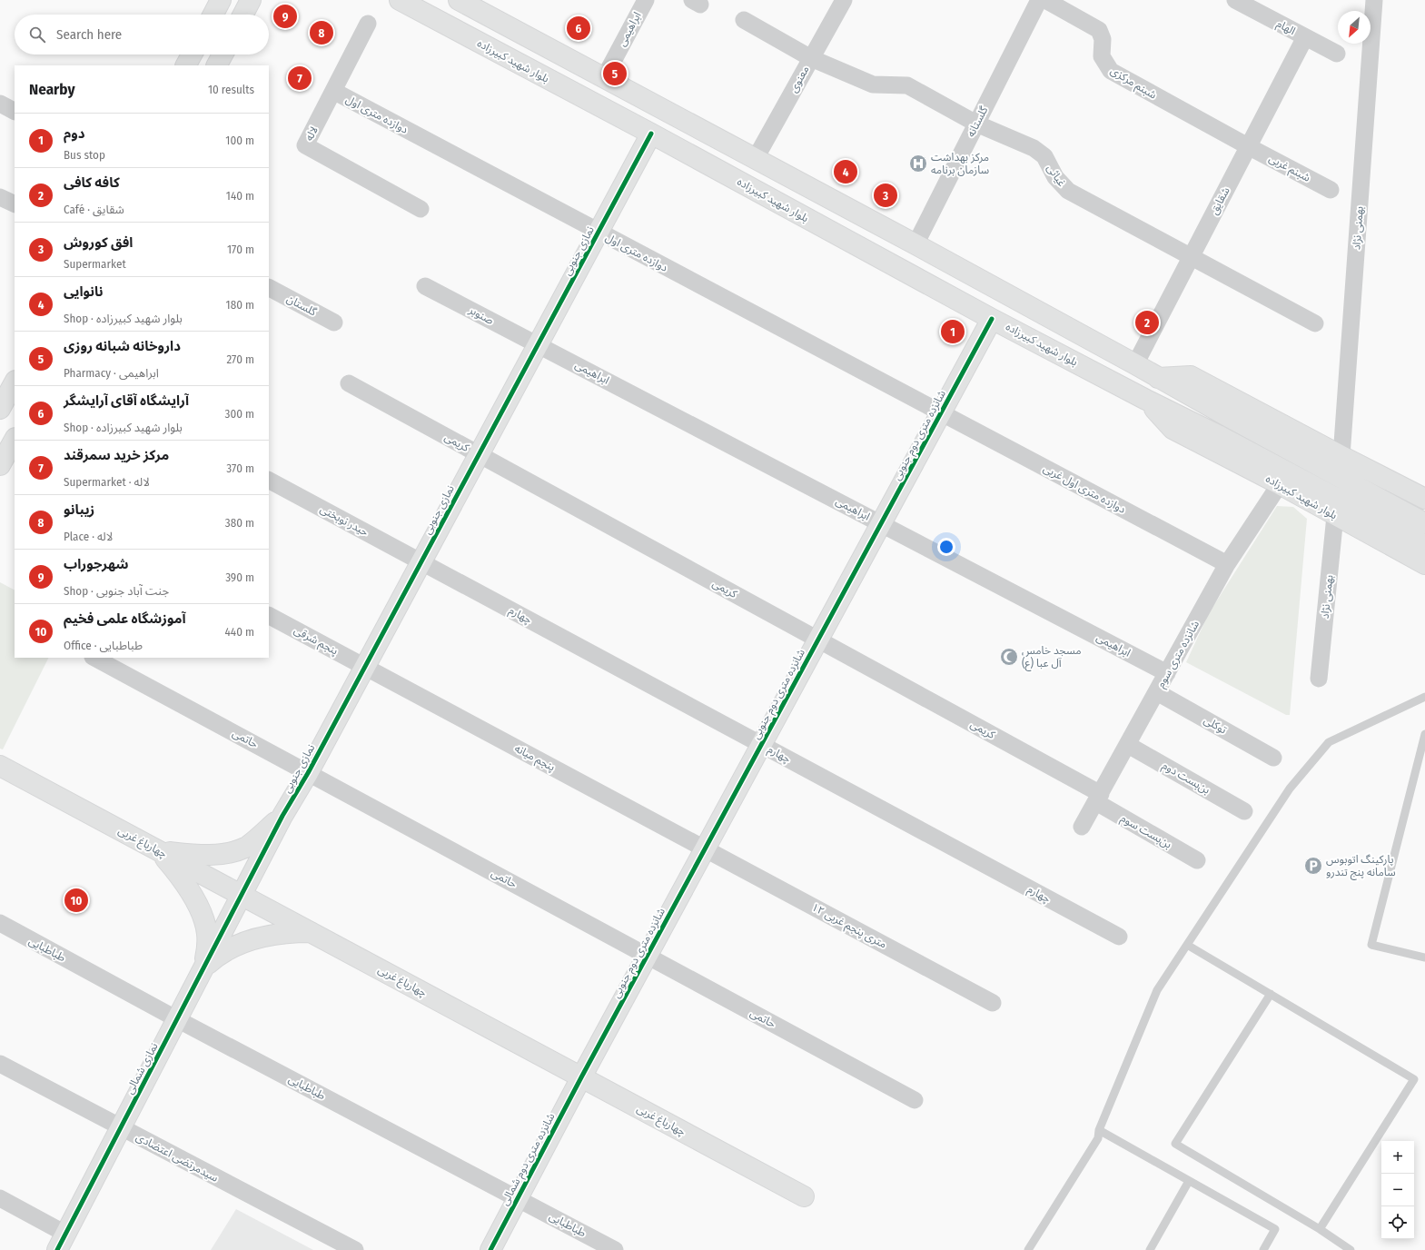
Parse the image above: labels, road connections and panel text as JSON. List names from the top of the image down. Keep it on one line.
{"streets":{"street":["الهام","ابراهیمی","بلوار شهید کبیرزاده","معنوی","شبنم مرکزی","دوازده متری اول","گلستانه","لاله","شبنم غربی","غیاثی","شقایق","بهمنی نژاد","نمازی جنوبی","گلستان","صنوبر","شانزده متری دوم جنوبی","کریمی","دوازده متری اول غربی","حیدر نوبختی","چهارم","پنجم شرقی","شانزده متری سوم","توکلی","حاتمی","پنجم میانه","بن‌بست دوم","بن‌بست سوم","چهارباغ غربی","۱۲ متری پنجم غربی","طباطبایی","نمازی شمالی","سیدمرتضی اعتضادی","شانزده متری دوم شمالی"]},"crossings":[["الهام","شقایق"],["ابراهیمی","نمازی جنوبی"],["ابراهیمی","صنوبر"],["ابراهیمی","شانزده متری دوم جنوبی"],["ابراهیمی","شانزده متری سوم"],["بلوار شهید کبیرزاده","بهمنی نژاد"],["بلوار شهید کبیرزاده","نمازی جنوبی"],["بلوار شهید کبیرزاده","شانزده متری دوم جنوبی"],["بلوار شهید کبیرزاده","شانزده متری سوم"],["معنوی","غیاثی"],["شبنم مرکزی","شبنم غربی"],["شبنم مرکزی","شقایق"],["دوازده متری اول","لاله"],["دوازده متری اول","نمازی جنوبی"],["دوازده متری اول","شانزده متری دوم جنوبی"],["دوازده متری اول","دوازده متری اول غربی"],["گلستانه","غیاثی"],["شبنم غربی","شقایق"],["غیاثی","شقایق"],["نمازی جنوبی","صنوبر"],["نمازی جنوبی","کریمی"],["نمازی جنوبی","حیدر نوبختی"],["نمازی جنوبی","چهارم"],["نمازی جنوبی","پنجم شرقی"],["نمازی جنوبی","حاتمی"],["نمازی جنوبی","پنجم میانه"],["نمازی جنوبی","چهارباغ غربی"],["نمازی جنوبی","نمازی شمالی"],["شانزده متری دوم جنوبی","کریمی"],["شانزده متری دوم جنوبی","دوازده متری اول غربی"],["شانزده متری دوم جنوبی","چهارم"],["شانزده متری دوم جنوبی","حاتمی"],["شانزده متری دوم جنوبی","پنجم میانه"],["شانزده متری دوم جنوبی","چهارباغ غربی"],["شانزده متری دوم جنوبی","۱۲ متری پنجم غربی"],["شانزده متری دوم جنوبی","شانزده متری دوم شمالی"],["کریمی","شانزده متری سوم"],["کریمی","بن‌بست سوم"],["دوازده متری اول غربی","شانزده متری سوم"],["حیدر نوبختی","چهارم"],["پنجم شرقی","پنجم میانه"],["شانزده متری سوم","توکلی"],["شانزده متری سوم","بن‌بست دوم"],["شانزده متری سوم","بن‌بست سوم"],["پنجم میانه","۱۲ متری پنجم غربی"],["چهارباغ غربی","نمازی شمالی"],["چهارباغ غربی","شانزده متری دوم شمالی"],["طباطبایی","نمازی شمالی"],["طباطبایی","شانزده متری دوم شمالی"],["نمازی شمالی","سیدمرتضی اعتضادی"]],"places":{"hospital":["مرکز بهداشت سازمان برنامه"],"mosque":["مسجد خامس آل عبا (ع)"],"parking":["پارکینگ اتوبوس سامانه پنج تندرو"]},"north":"bottom left","page":{"pins":["9","6","8","5","7","4","3","2","1","10"],"search":"Search here","heading":["Nearby","10 results"],"list":[{"mark":"1","name":"دوم","note":"Bus stop","value":"100 m"},{"mark":"2","name":"کافه کافی","note":"Café · شقایق","value":"140 m"},{"mark":"3","name":"افق کوروش","note":"Supermarket","value":"170 m"},{"mark":"4","name":"نانوایی","note":"Shop · بلوار شهید کبیرزاده","value":"180 m"},{"mark":"5","name":"داروخانه شبانه روزی","note":"Pharmacy · ابراهیمی","value":"270 m"},{"mark":"6","name":"آرایشگاه آقای آرایشگر","note":"Shop · بلوار شهید کبیرزاده","value":"300 m"},{"mark":"7","name":"مرکز خرید سمرقند","note":"Supermarket · لاله","value":"370 m"},{"mark":"8","name":"زیبانو","note":"Place · لاله","value":"380 m"},{"mark":"9","name":"شهرجوراب","note":"Shop · جنت آباد جنوبی","value":"390 m"},{"mark":"10","name":"آموزشگاه علمی فخیم","note":"Office · طباطبایی","value":"440 m"}],"map_buttons":["+","−"]}}
